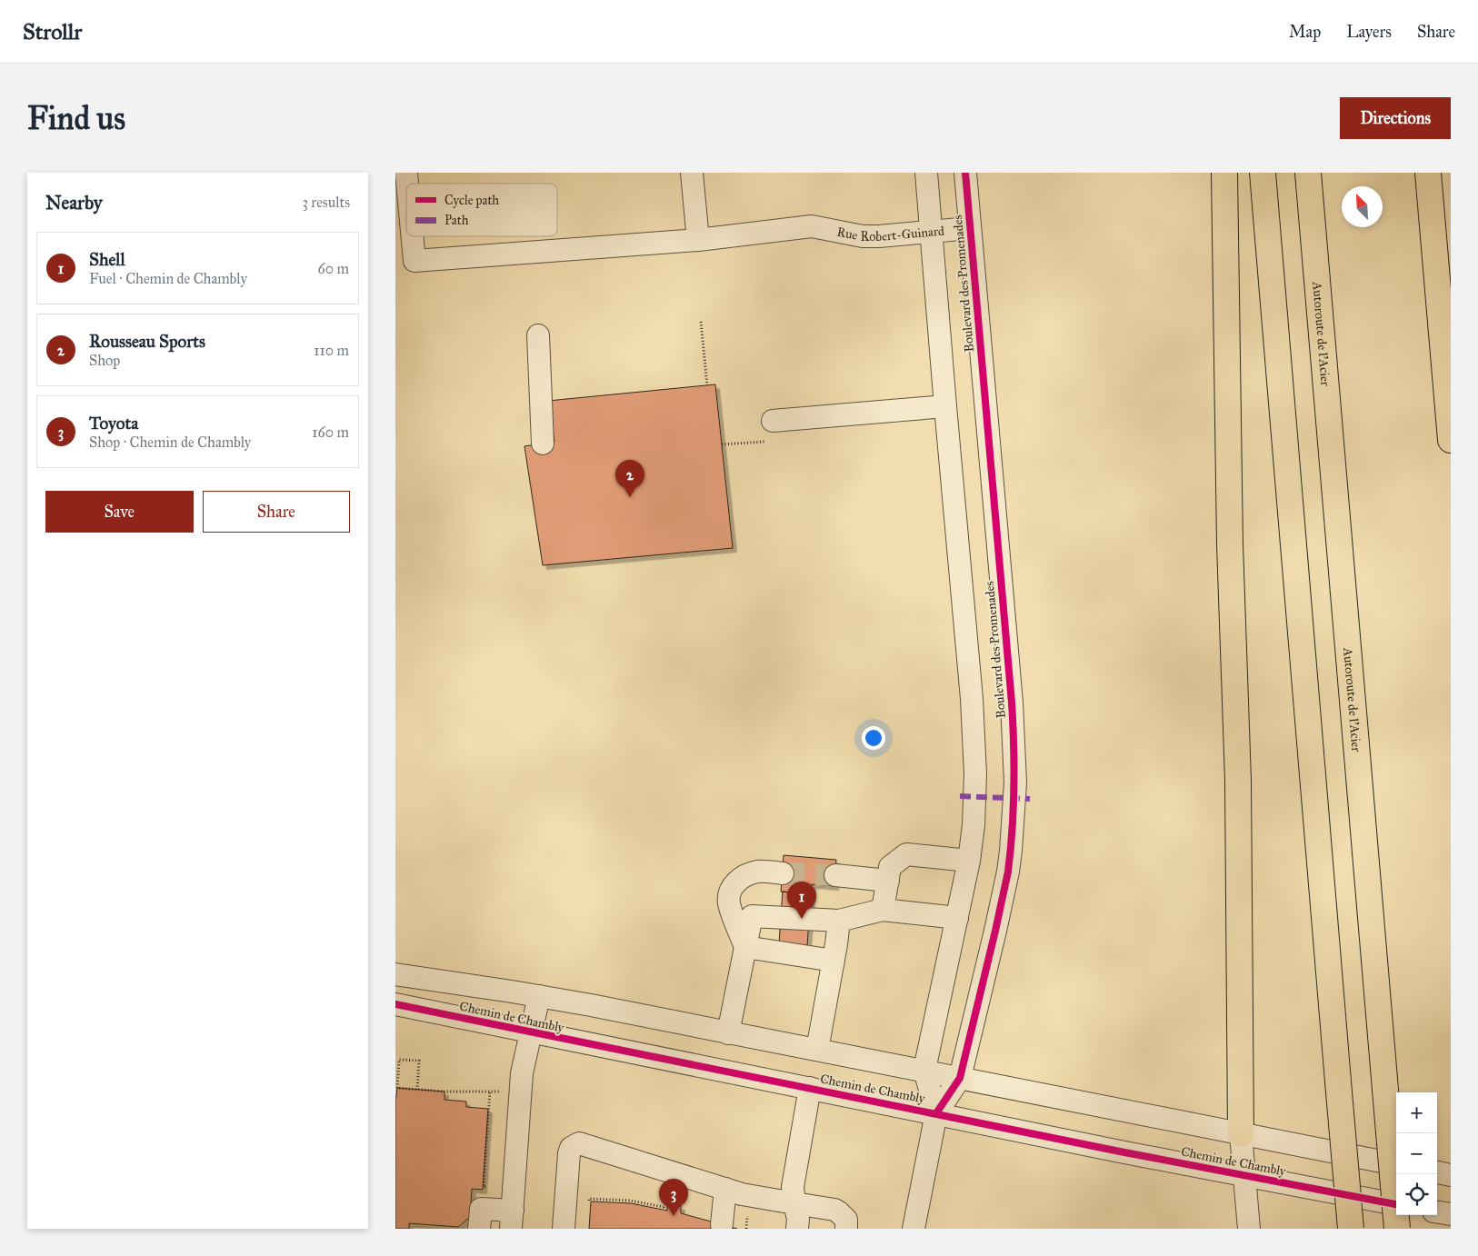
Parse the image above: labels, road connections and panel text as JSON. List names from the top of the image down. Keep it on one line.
{"streets":{"highway":["Autoroute de l'Acier"],"street":["Rue Robert-Guinard","Boulevard des Promenades","Chemin de Chambly"]},"crossings":[["Rue Robert-Guinard","Boulevard des Promenades"],["Boulevard des Promenades","Chemin de Chambly"]],"legend":["Cycle path","Path"],"north":"top left","page":{"header":"Strollr","nav":["Map","Layers","Share"],"buttons":["Directions",["Save","Share"]],"title":"Find us","heading":["Nearby","3 results"],"list":[{"mark":"1","name":"Shell","note":"Fuel · Chemin de Chambly","value":"60 m"},{"mark":"2","name":"Rousseau Sports","note":"Shop","value":"110 m"},{"mark":"3","name":"Toyota","note":"Shop · Chemin de Chambly","value":"160 m"}],"pins":["2","1","3"],"map_buttons":["+","−"]}}
